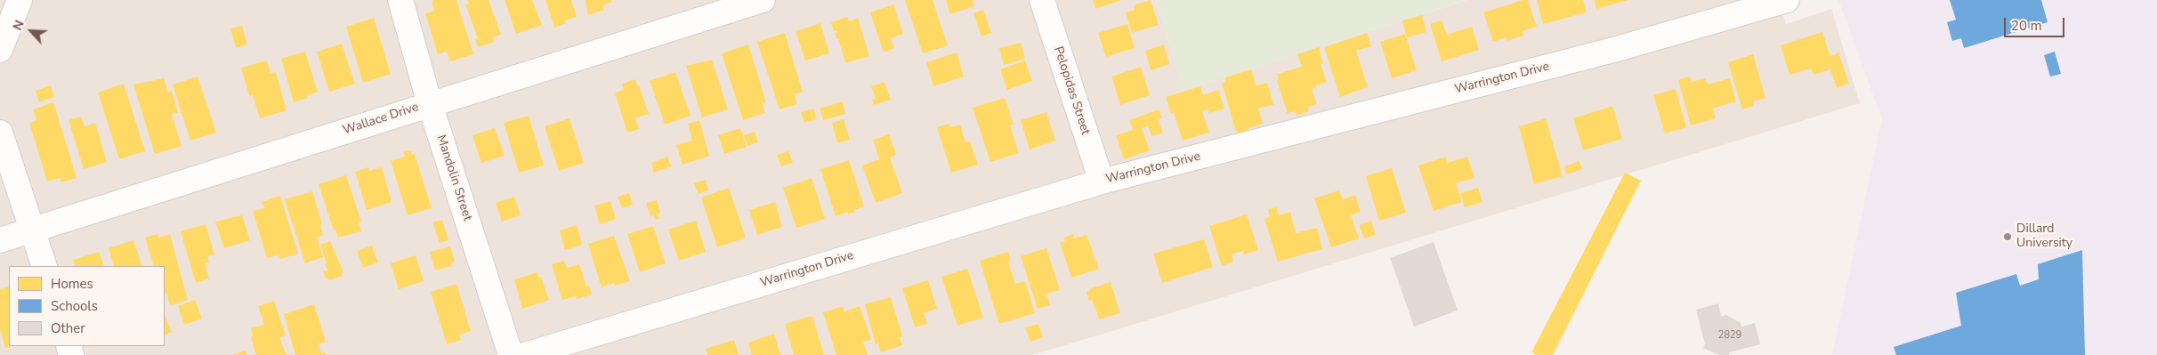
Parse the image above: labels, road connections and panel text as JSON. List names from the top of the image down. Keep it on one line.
{"streets":{"street":["Warrington Drive","Pelopidas Street","Wallace Drive","Mandolin Street"]},"crossings":[["Warrington Drive","Pelopidas Street"],["Wallace Drive","Mandolin Street"]],"places":["Dillard University"],"house_numbers":["2829"],"legend":["Homes","Schools","Other"],"scale_bar":"20 m","north":"top left"}
